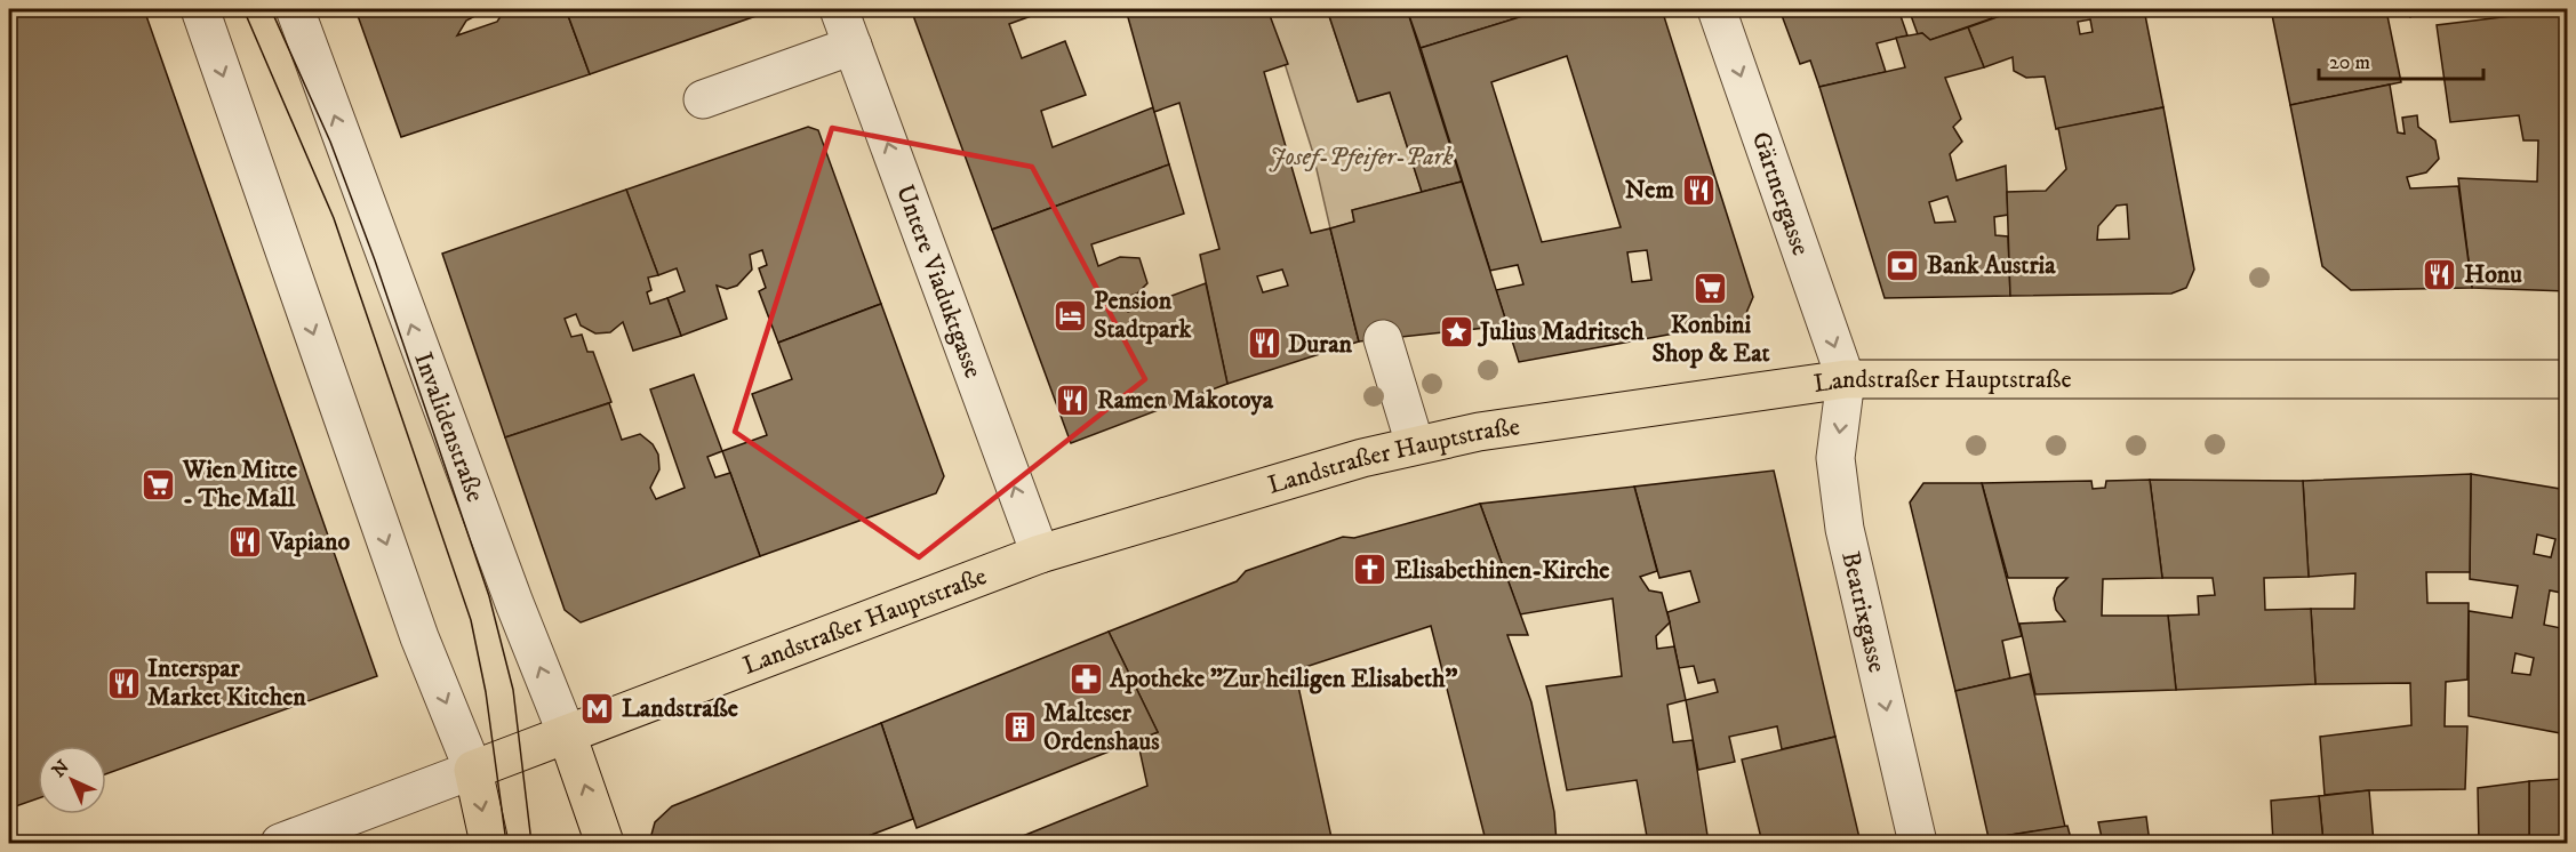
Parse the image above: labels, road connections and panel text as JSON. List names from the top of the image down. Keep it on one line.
{"streets":{"main road":["Landstraßer Hauptstraße","Invalidenstraße"],"street":["Gärtnergasse","Untere Viaduktgasse","Beatrixgasse"]},"crossings":[["Gärtnergasse","Landstraßer Hauptstraße"],["Gärtnergasse","Beatrixgasse"],["Untere Viaduktgasse","Landstraßer Hauptstraße"],["Landstraßer Hauptstraße","Invalidenstraße"],["Landstraßer Hauptstraße","Beatrixgasse"]],"one_way":["Gärtnergasse","Untere Viaduktgasse","Beatrixgasse"],"parks":["Josef-Pfeifer-Park"],"places":{"restaurant":["Nem","Honu","Duran","Ramen Makotoya","Vapiano","Interspar Market Kitchen"],"bank":["Bank Austria"],"supermarket":["Konbini Shop & Eat","Wien Mitte - The Mall"],"hotel":["Pension Stadtpark"],"place":["Julius Madritsch"],"church":["Elisabethinen-Kirche"],"pharmacy":["Apotheke \"Zur heiligen Elisabeth\""],"metro station":["Landstraße"],"building":["Malteser Ordenshaus"]},"scale_bar":"20 m","north":"top left"}
